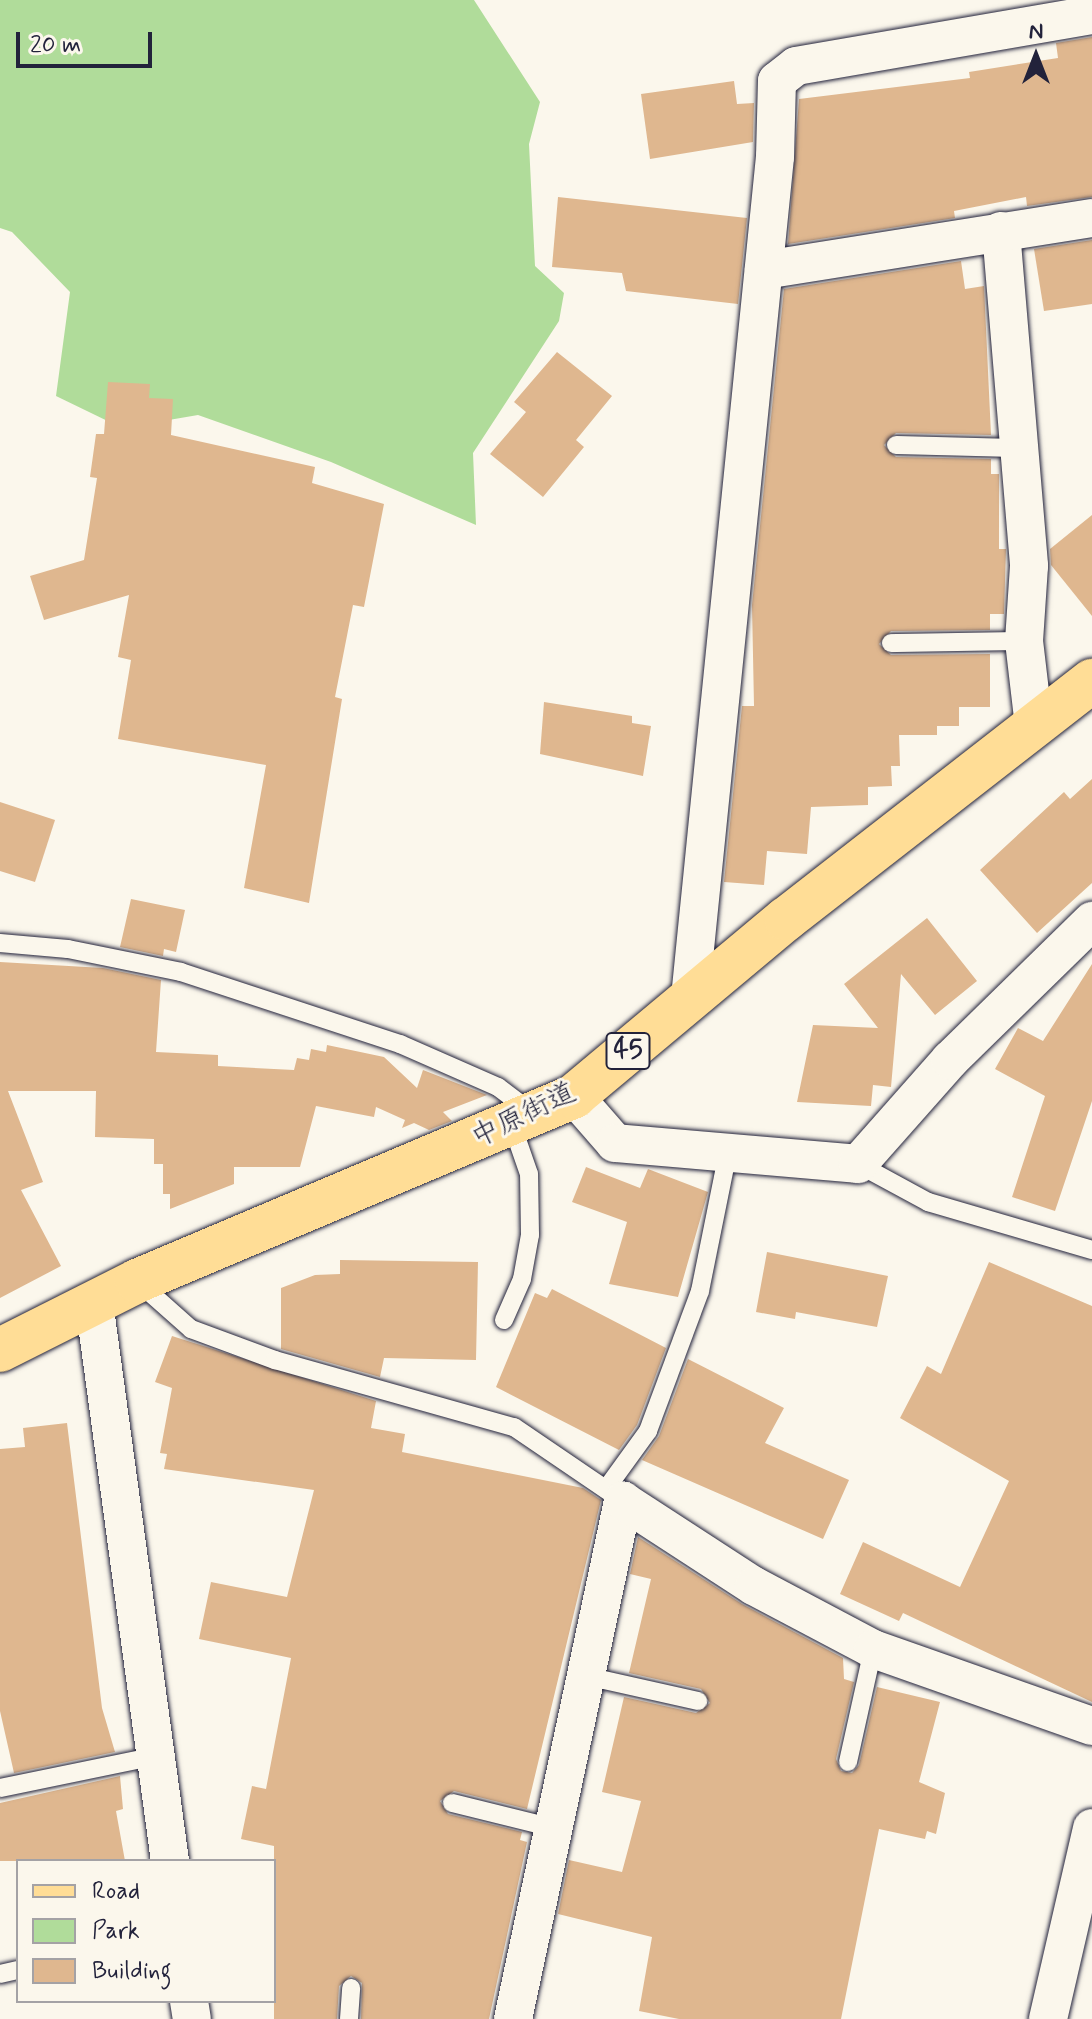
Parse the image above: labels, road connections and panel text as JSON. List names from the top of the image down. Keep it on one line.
{"streets":{"main road":["45","中原街道"]},"legend":["Road","Park","Building"],"scale_bar":"20 m","north":"top"}
